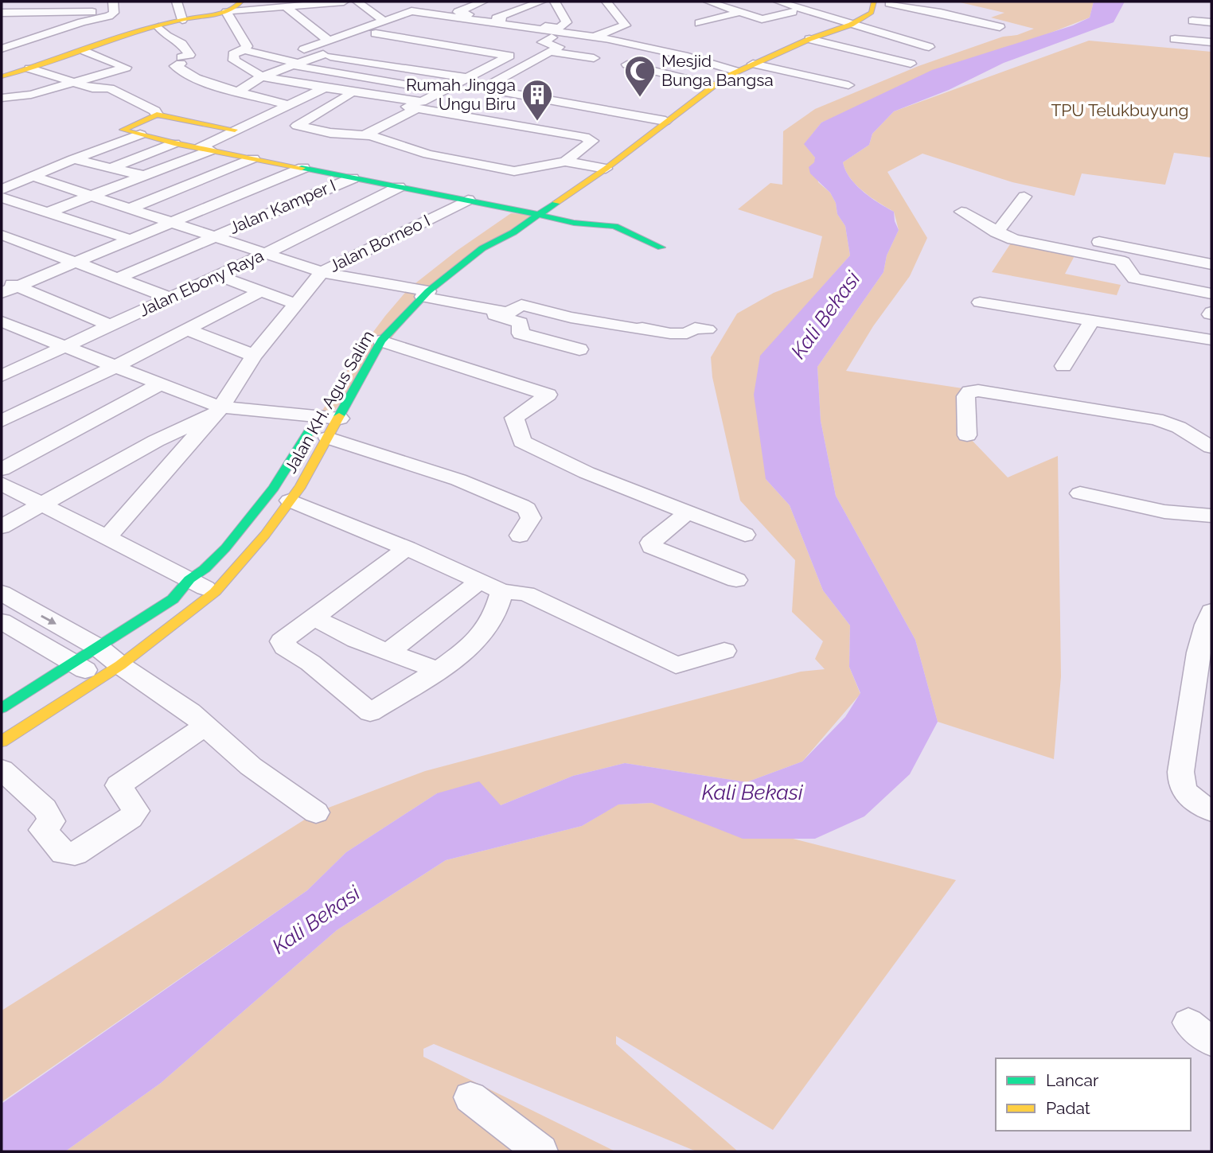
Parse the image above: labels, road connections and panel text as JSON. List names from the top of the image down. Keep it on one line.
{"streets":{"street":["Jalan Kamper I","Jalan Borneo I","Jalan Ebony Raya","Jalan KH. Agus Salim"]},"water":["Kali Bekasi"],"parks":["TPU Telukbuyung"],"places":{"mosque":["Mesjid Bunga Bangsa"],"building":["Rumah Jingga Ungu Biru"]},"legend":["Lancar","Padat"]}
